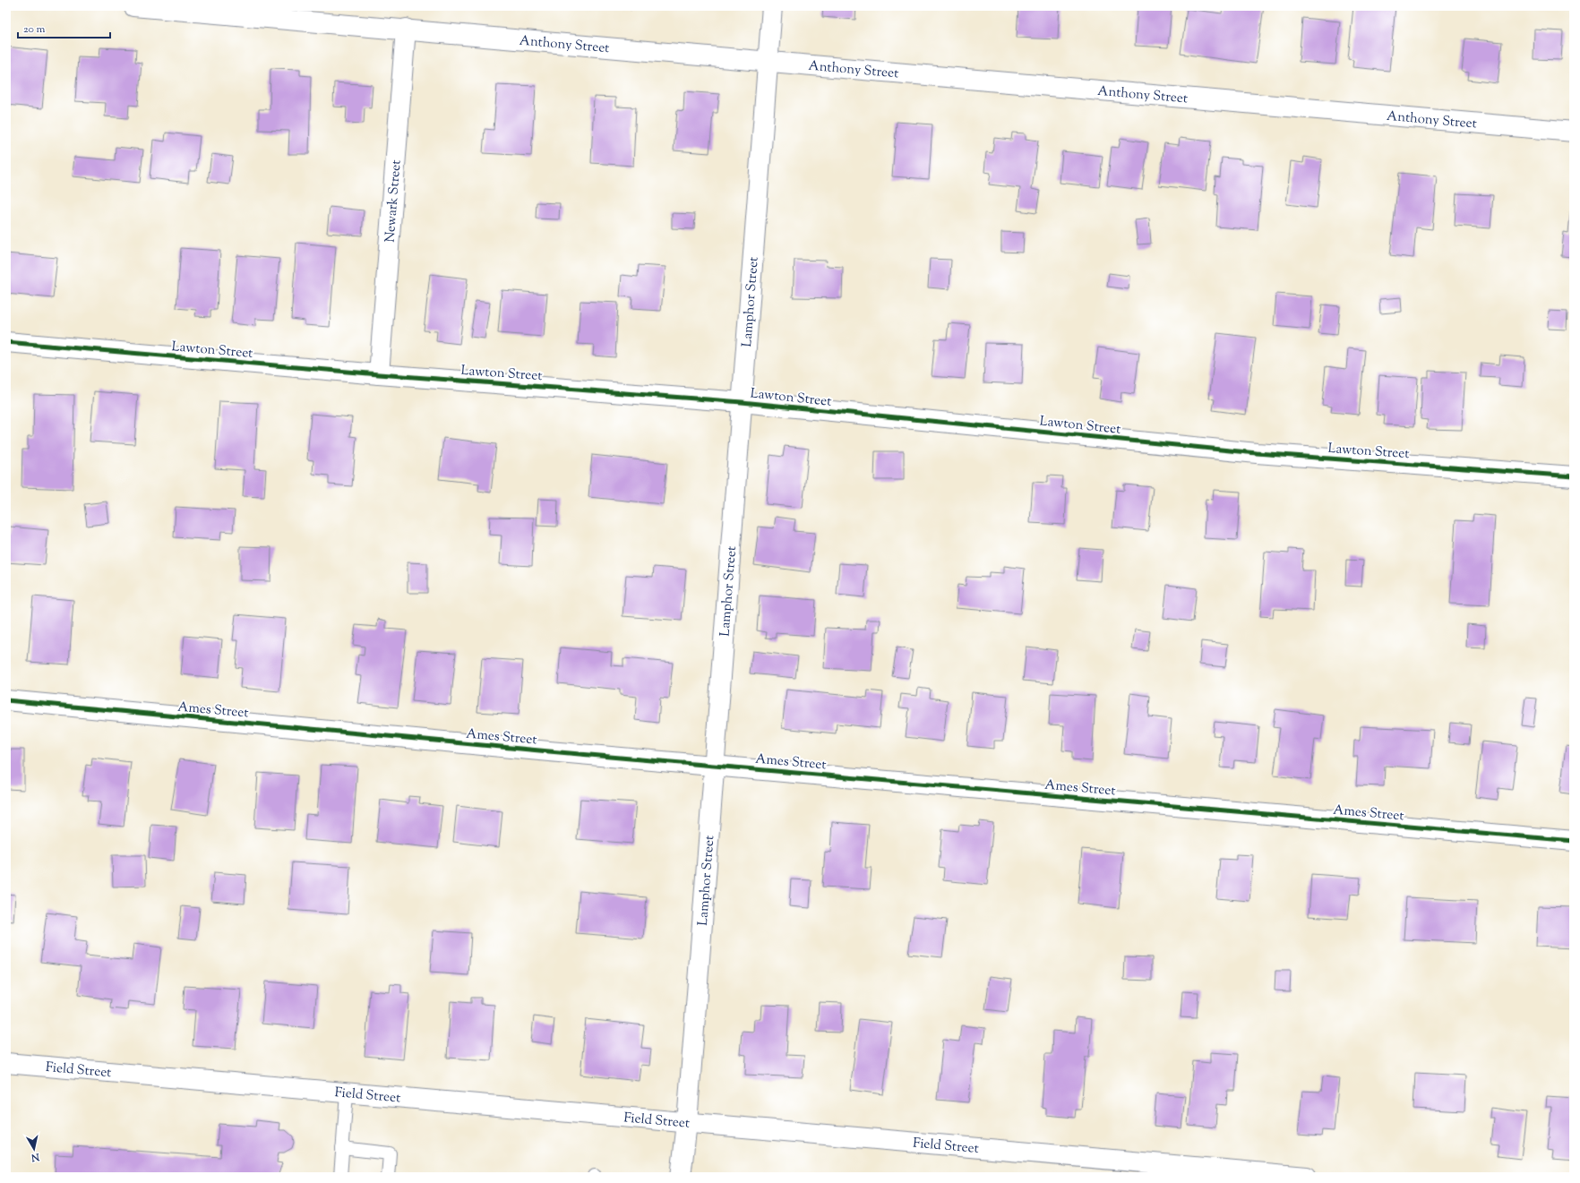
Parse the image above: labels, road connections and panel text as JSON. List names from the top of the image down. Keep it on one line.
{"streets":{"street":["Anthony Street","Newark Street","Lamphor Street","Lawton Street","Ames Street","Field Street"]},"crossings":[["Anthony Street","Newark Street"],["Anthony Street","Lamphor Street"],["Newark Street","Lawton Street"],["Lamphor Street","Lawton Street"],["Lamphor Street","Ames Street"],["Lamphor Street","Field Street"]],"scale_bar":"20 m","north":"bottom"}
